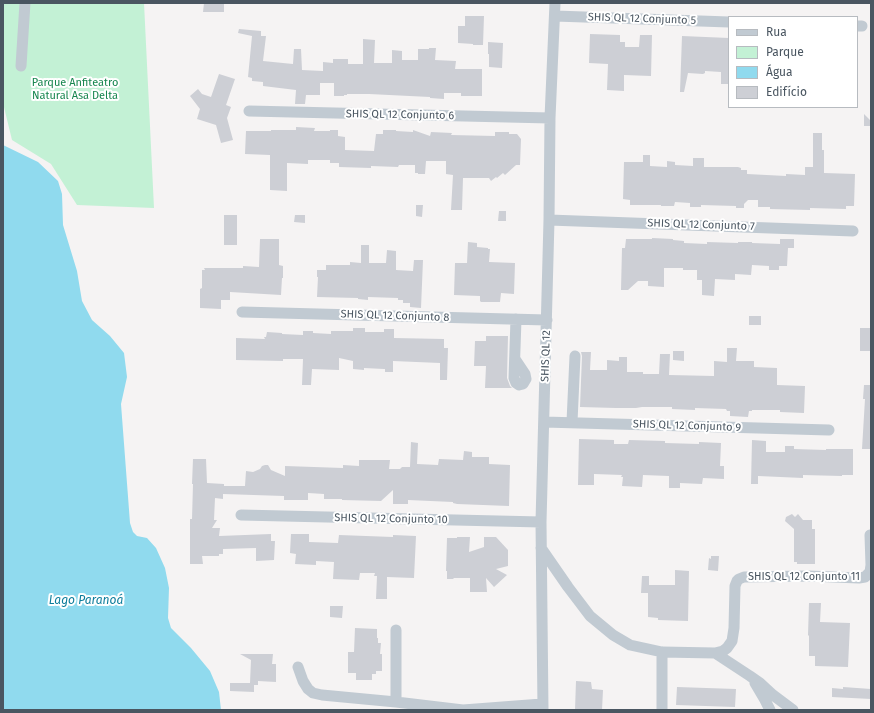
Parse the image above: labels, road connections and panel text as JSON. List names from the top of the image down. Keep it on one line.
{"streets":{"street":["SHIS QL 12 Conjunto 5","SHIS QL 12 Conjunto 6","SHIS QL 12 Conjunto 7","SHIS QL 12 Conjunto 8","SHIS QL 12","SHIS QL 12 Conjunto 9","SHIS QL 12 Conjunto 10","SHIS QL 12 Conjunto 11"]},"crossings":[["SHIS QL 12 Conjunto 5","SHIS QL 12"],["SHIS QL 12 Conjunto 6","SHIS QL 12"],["SHIS QL 12 Conjunto 7","SHIS QL 12"],["SHIS QL 12 Conjunto 8","SHIS QL 12"],["SHIS QL 12","SHIS QL 12 Conjunto 9"],["SHIS QL 12","SHIS QL 12 Conjunto 10"]],"water":["Lago Paranoá"],"parks":["Parque Anfiteatro Natural Asa Delta"],"legend":["Rua","Parque","Água","Edifício"]}
